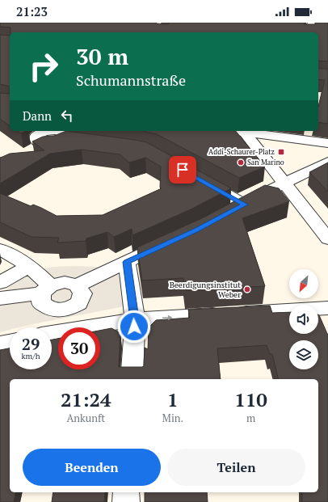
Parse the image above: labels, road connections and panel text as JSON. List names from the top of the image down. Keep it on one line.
{"places":{"transit":["Addi-Schaurer-Platz"],"other":["San Marino","Beerdigungsinstitut Weber"]},"north":"bottom left","page":{"status":"21:23","turn":["30 m","Schumannstraße"],"then":"Dann","speed":"29 km/h","limit":"30","eta":["21:24","Ankunft","1","Min.","110","m"],"buttons":["Beenden","Teilen"]}}
